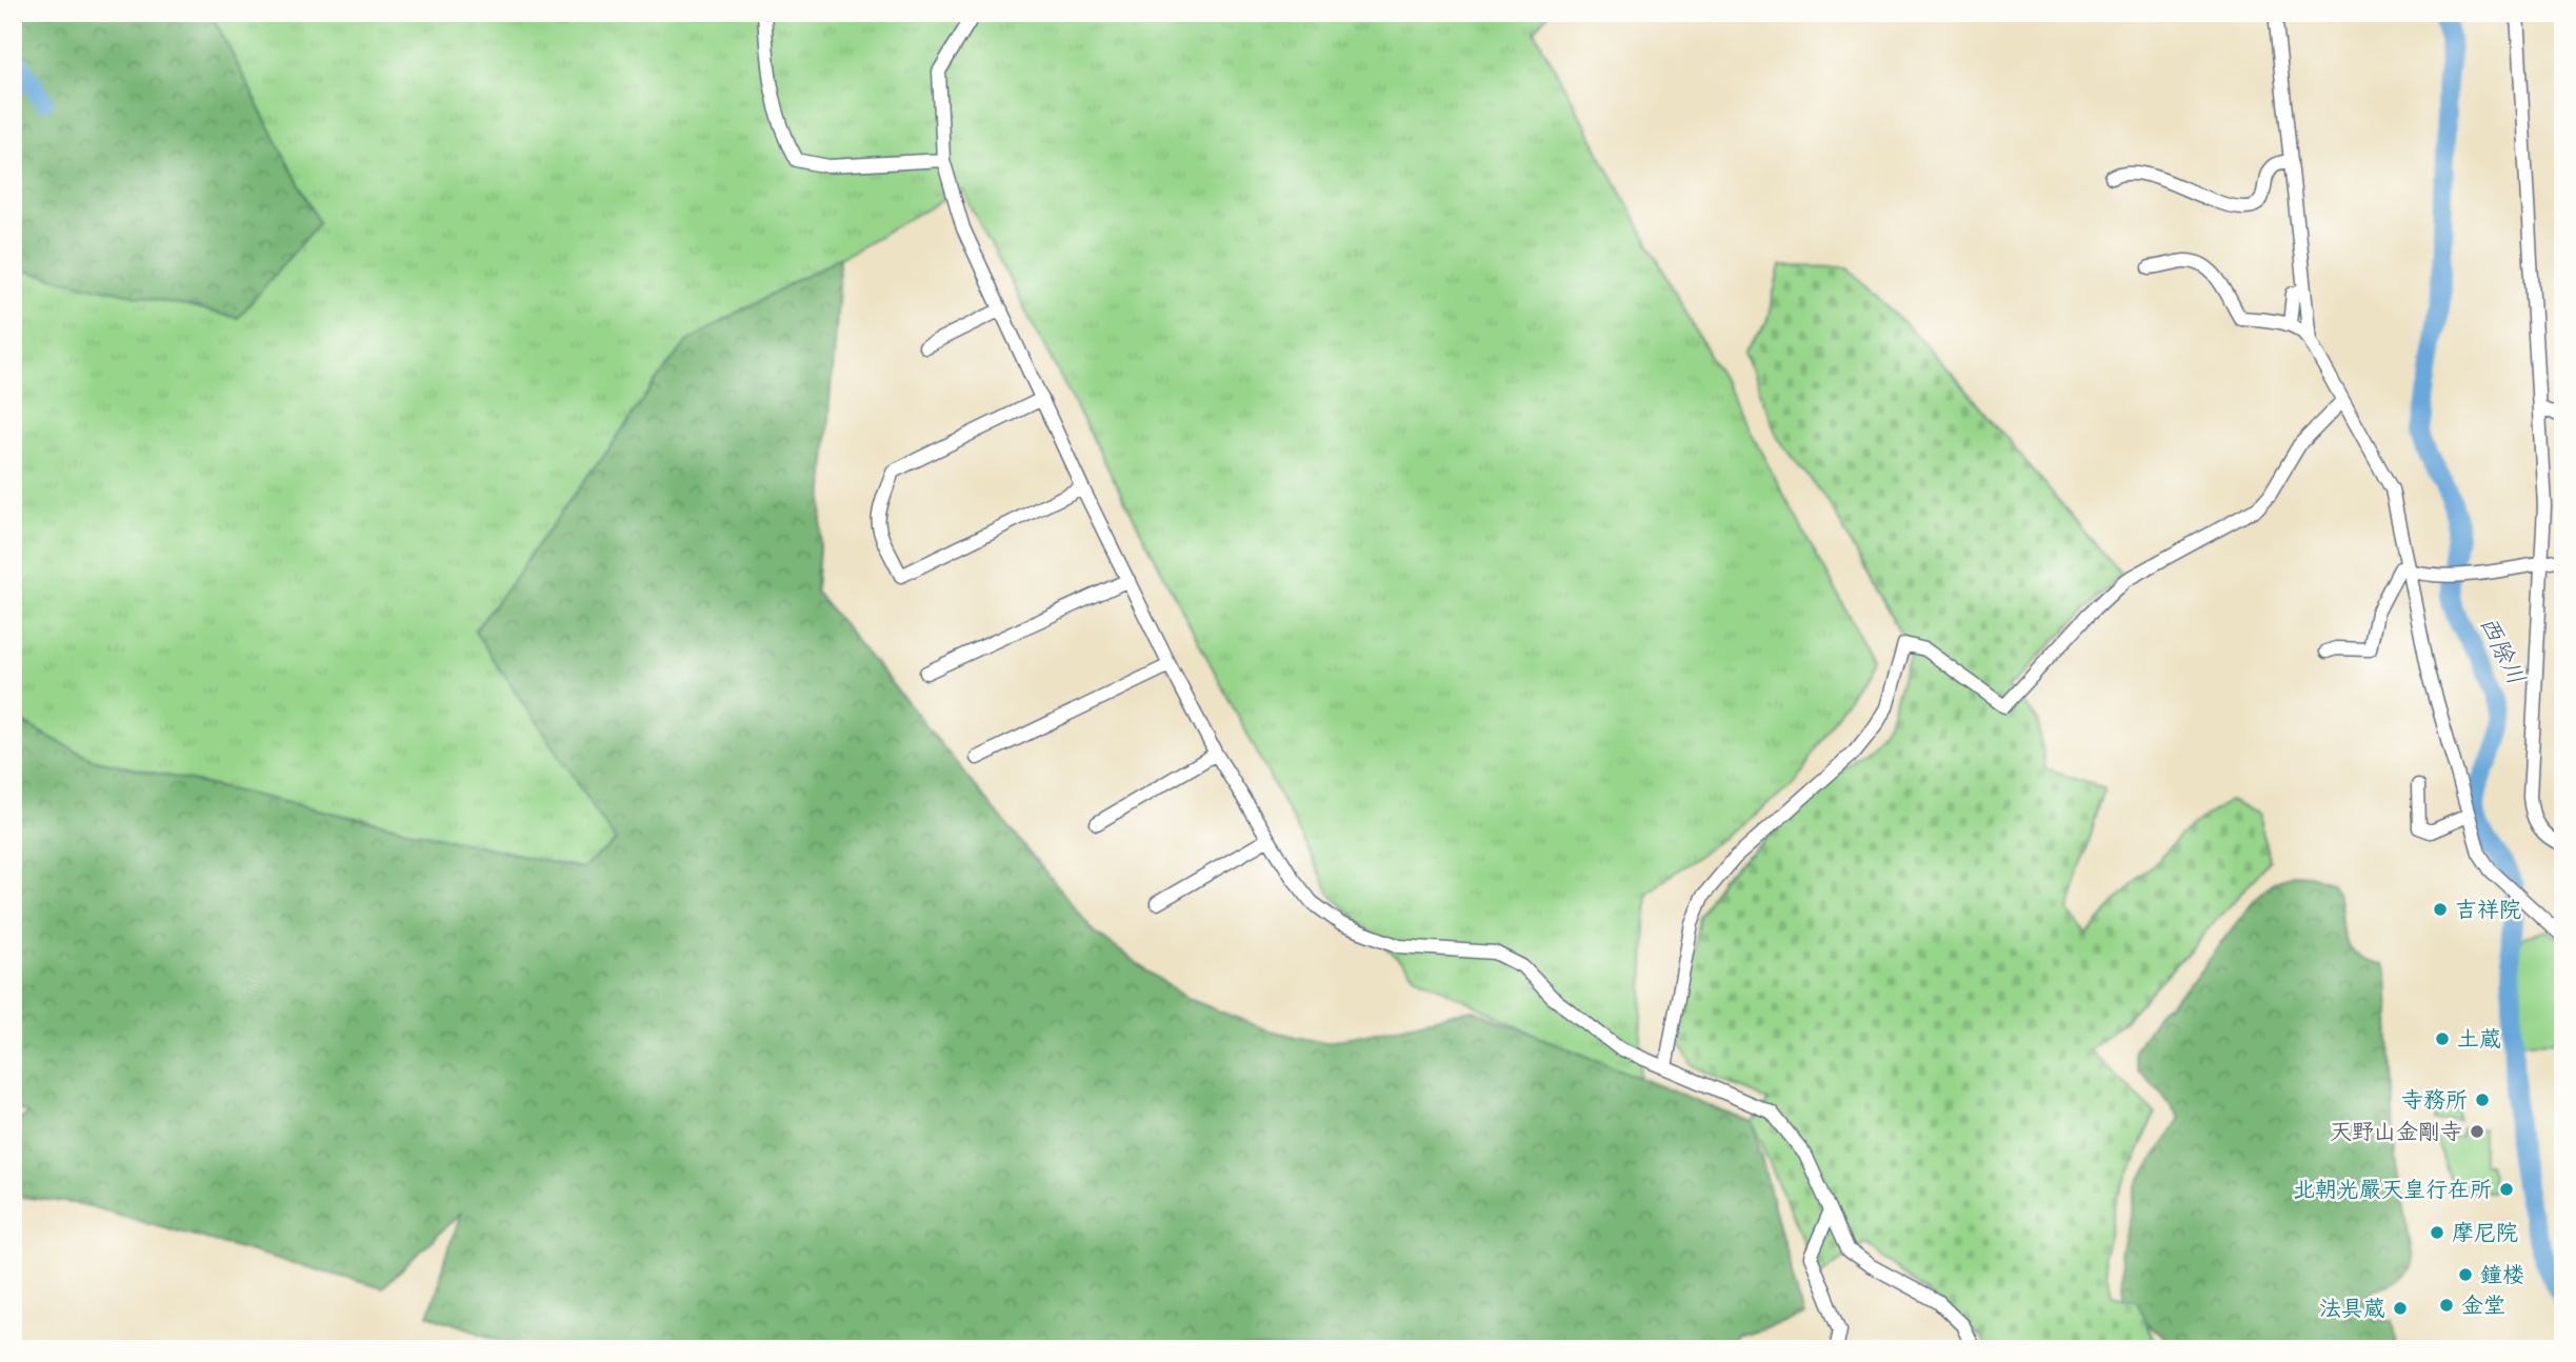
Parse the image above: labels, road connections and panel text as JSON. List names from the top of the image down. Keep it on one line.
{"water":["西除川"],"places":["吉祥院","土蔵","寺務所","天野山金剛寺","北朝光嚴天皇行在所","摩尼院","鐘楼","金堂","法具蔵"]}
